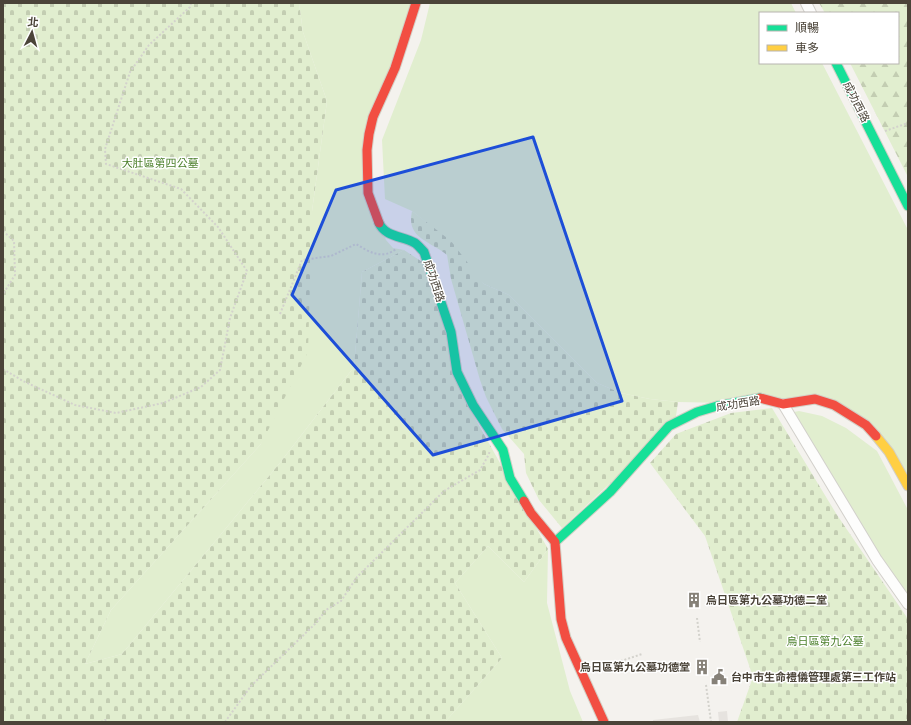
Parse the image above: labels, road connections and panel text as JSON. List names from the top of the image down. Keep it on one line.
{"streets":{"street":["成功西路"]},"parks":["大肚區第四公墓","烏日區第九公墓"],"places":{"building":["烏日區第九公墓功德二堂","烏日區第九公墓功德堂"],"public building":["台中市生命禮儀管理處第三工作站"]},"legend":["順暢","車多"],"north":"top"}
